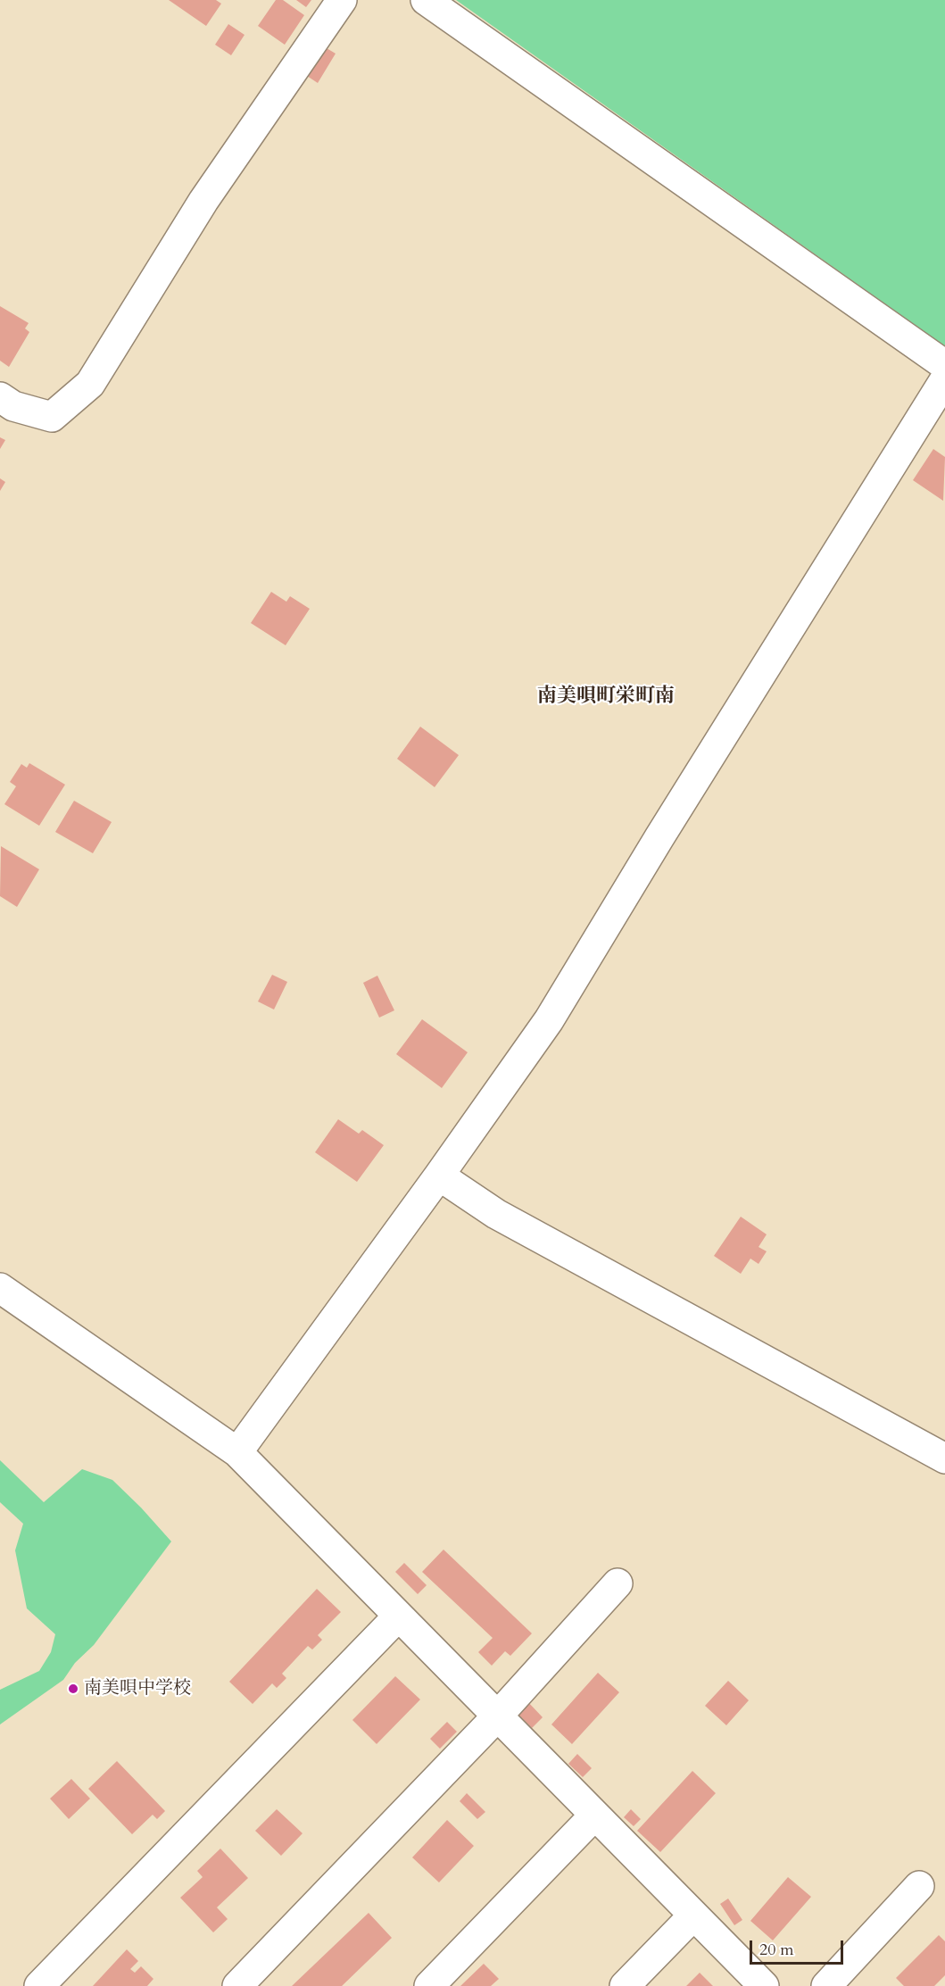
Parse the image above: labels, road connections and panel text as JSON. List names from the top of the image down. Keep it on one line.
{"districts":["南美唄町栄町南"],"places":["南美唄中学校"],"scale_bar":"20 m"}
